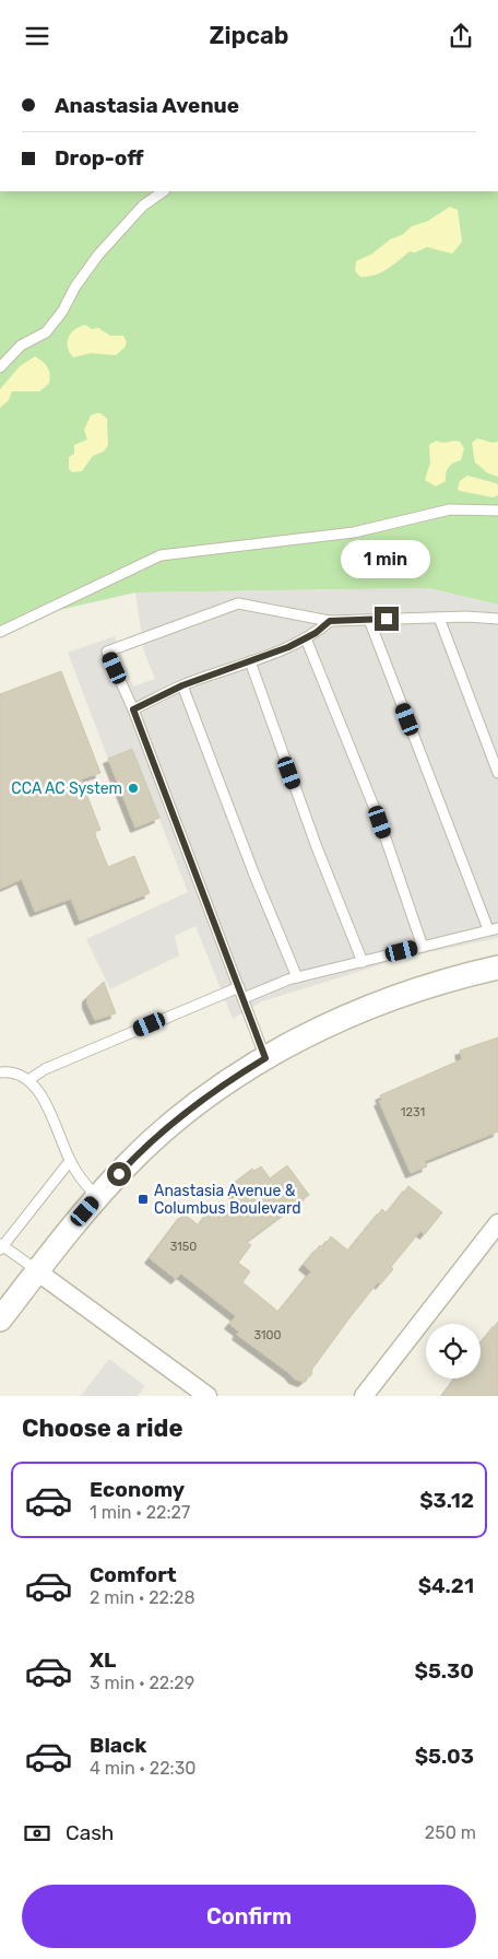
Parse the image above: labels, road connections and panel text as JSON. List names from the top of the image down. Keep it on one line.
{"places":{"other":["CCA AC System"],"transit":["Anastasia Avenue & Columbus Boulevard"]},"house_numbers":["1231","3150","3100"],"page":{"header":"Zipcab","banner":["Anastasia Avenue","Drop-off"],"bubble":"1 min","heading":"Choose a ride","list":[{"name":"Economy","note":"1 min · 22:27","value":"$3.12"},{"name":"Comfort","note":"2 min · 22:28","value":"$4.21"},{"name":"XL","note":"3 min · 22:29","value":"$5.30"},{"name":"Black","note":"4 min · 22:30","value":"$5.03"}],"pay":["Cash","250 m"],"buttons":"Confirm"}}
